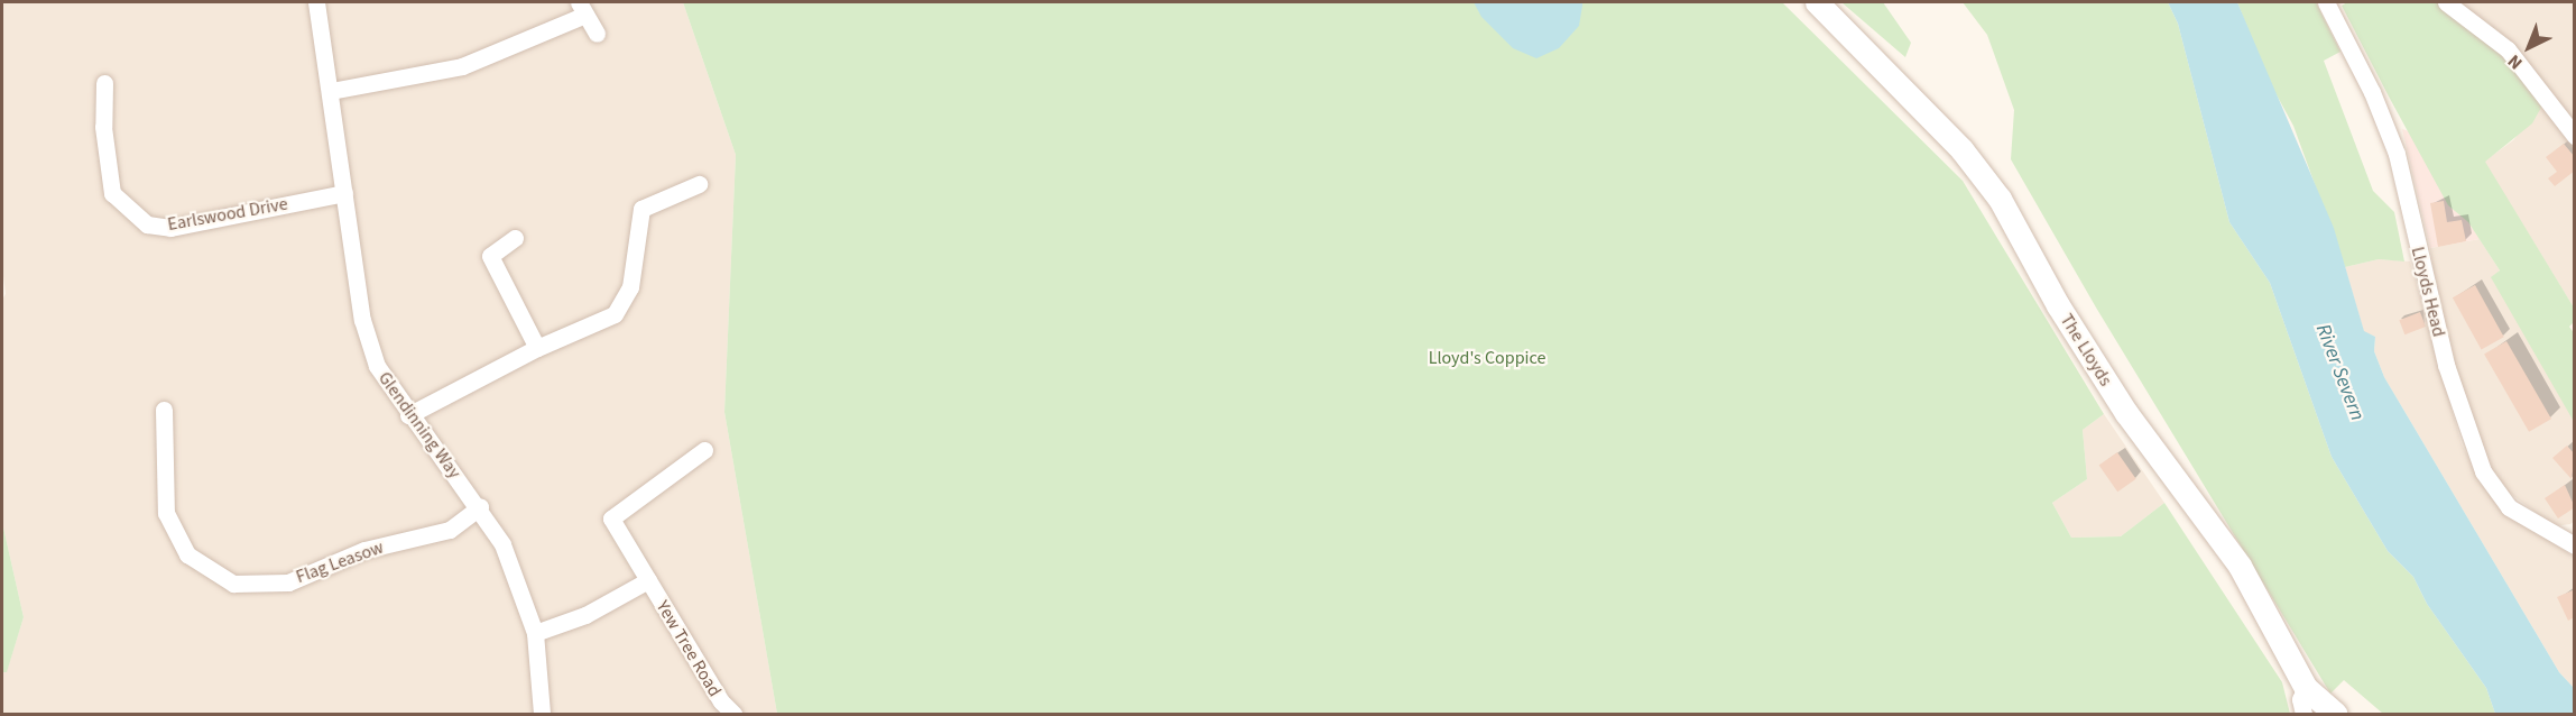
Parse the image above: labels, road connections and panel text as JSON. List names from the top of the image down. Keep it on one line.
{"streets":{"street":["Earlswood Drive","Lloyds Head","The Lloyds","Glendinning Way","Flag Leasow","Yew Tree Road"]},"crossings":[["Earlswood Drive","Glendinning Way"],["Glendinning Way","Flag Leasow"],["Glendinning Way","Yew Tree Road"]],"water":["River Severn"],"parks":["Lloyd's Coppice"],"north":"bottom left"}
